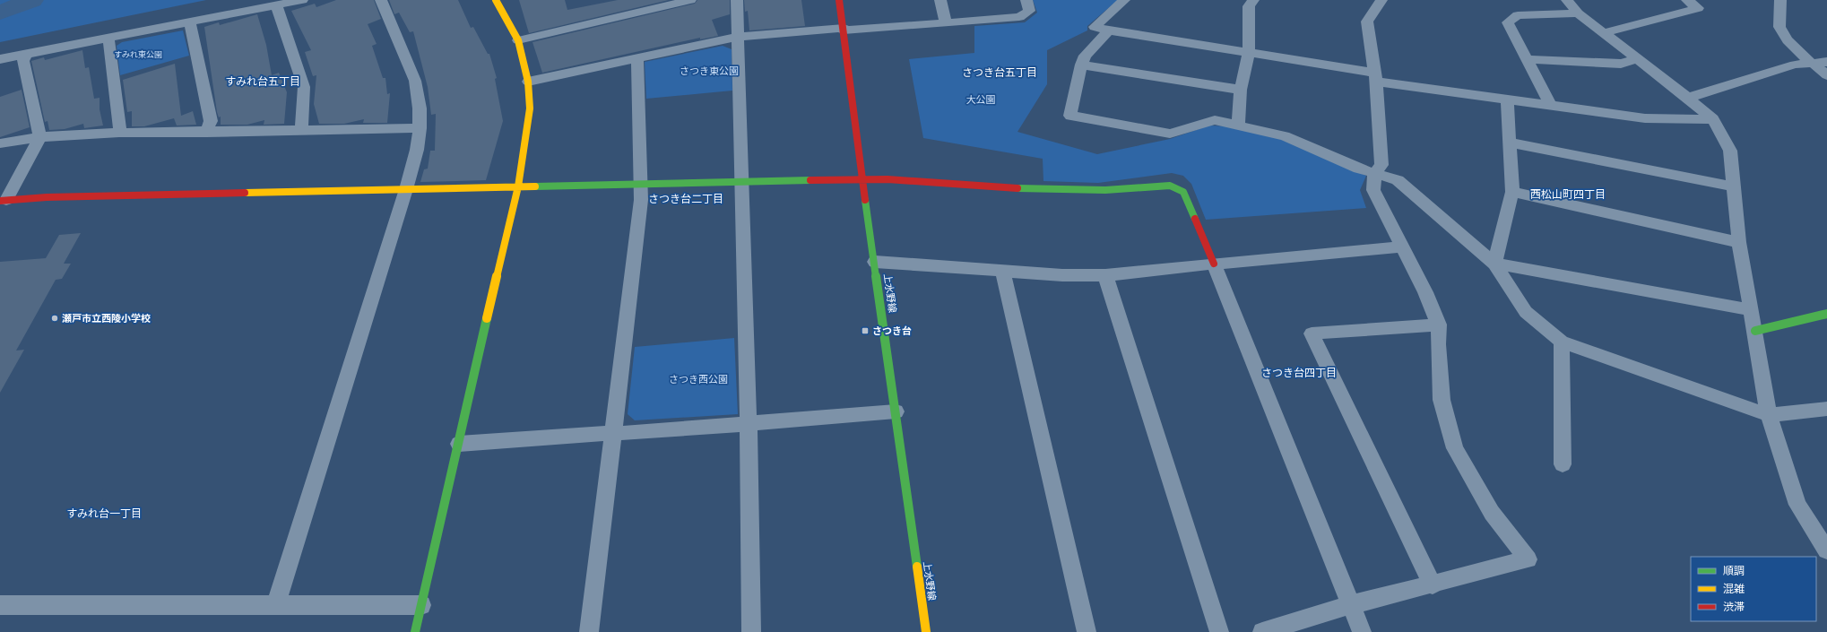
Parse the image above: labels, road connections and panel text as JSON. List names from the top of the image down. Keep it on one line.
{"streets":{"street":["上水野線"]},"districts":["さつき台五丁目","すみれ台五丁目","西松山町四丁目","さつき台二丁目","さつき台四丁目","すみれ台一丁目"],"parks":["すみれ東公園","さつき東公園","大公園","さつき西公園"],"places":{"other":["瀬戸市立西陵小学校"],"transit":["さつき台"]},"legend":["順調","混雑","渋滞"]}
